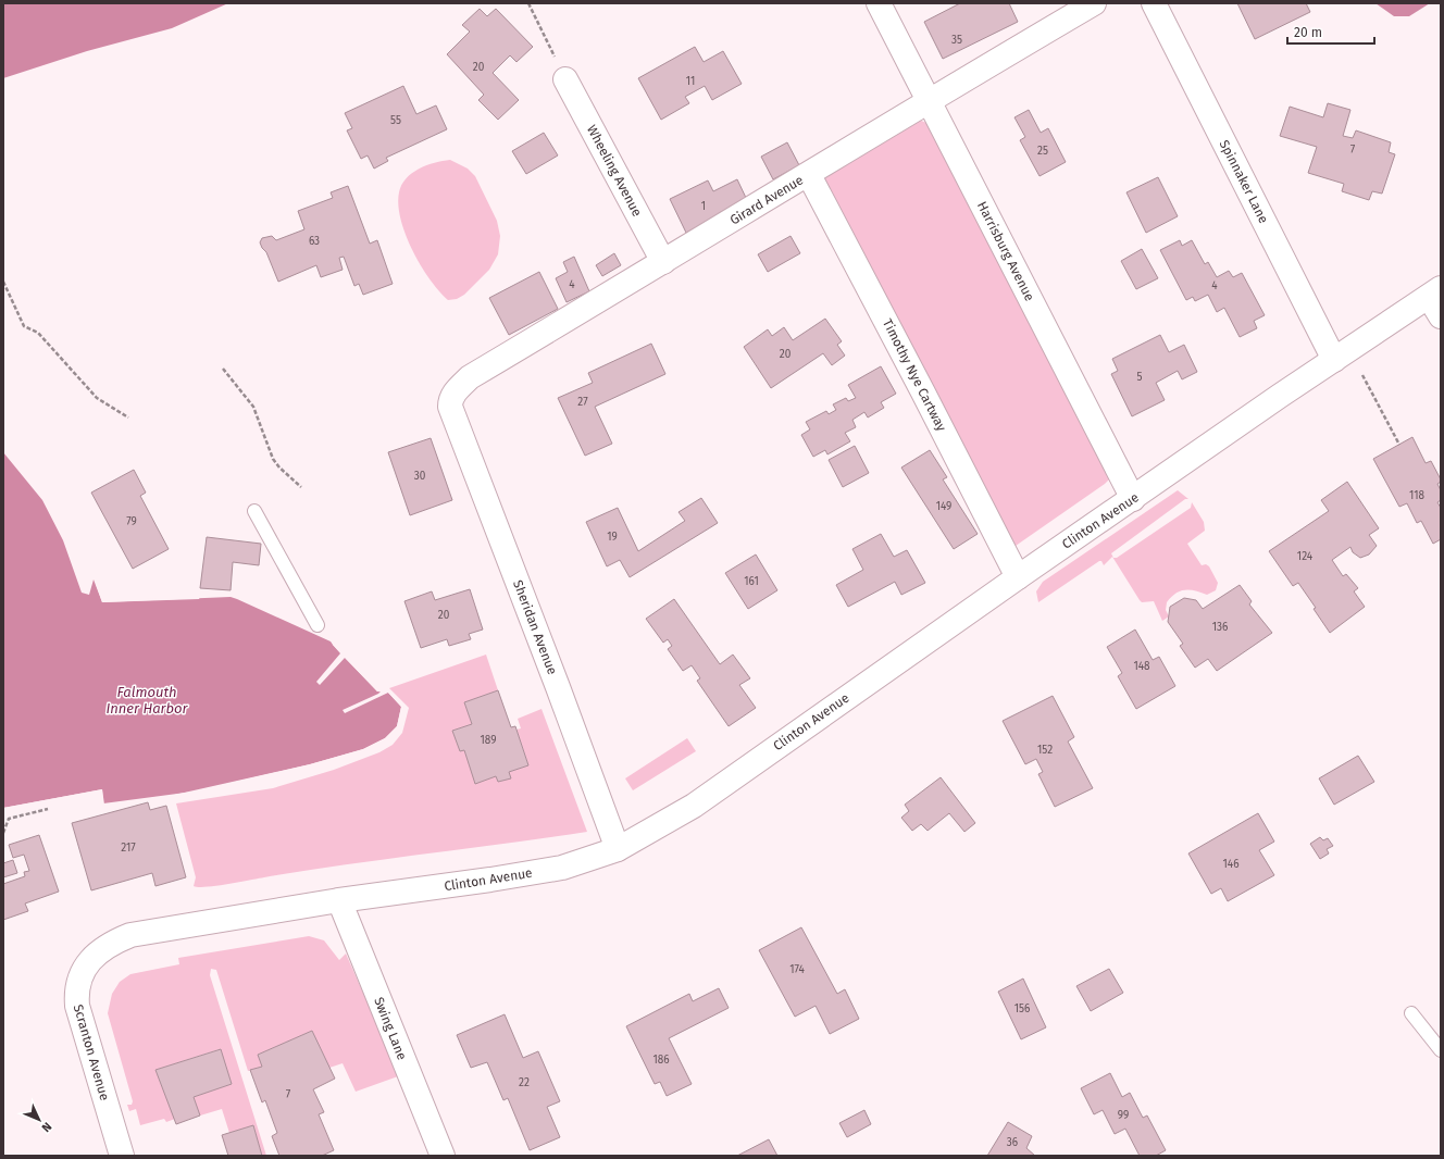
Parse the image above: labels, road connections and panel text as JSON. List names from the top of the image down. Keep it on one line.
{"streets":{"street":["Wheeling Avenue","Spinnaker Lane","Girard Avenue","Harrisburg Avenue","Timothy Nye Cartway","Clinton Avenue","Sheridan Avenue","Swing Lane","Scranton Avenue"]},"crossings":[["Wheeling Avenue","Girard Avenue"],["Spinnaker Lane","Clinton Avenue"],["Girard Avenue","Harrisburg Avenue"],["Girard Avenue","Timothy Nye Cartway"],["Girard Avenue","Sheridan Avenue"],["Harrisburg Avenue","Clinton Avenue"],["Timothy Nye Cartway","Clinton Avenue"],["Clinton Avenue","Sheridan Avenue"],["Clinton Avenue","Swing Lane"],["Clinton Avenue","Scranton Avenue"]],"water":["Falmouth Inner Harbor"],"house_numbers":["35","20","11","55","7","25","1","63","4","4","20","5","27","30","118","149","79","19","124","161","20","136","148","189","152","217","146","174","156","186","22","7","99","36"],"scale_bar":"20 m","north":"bottom right"}
